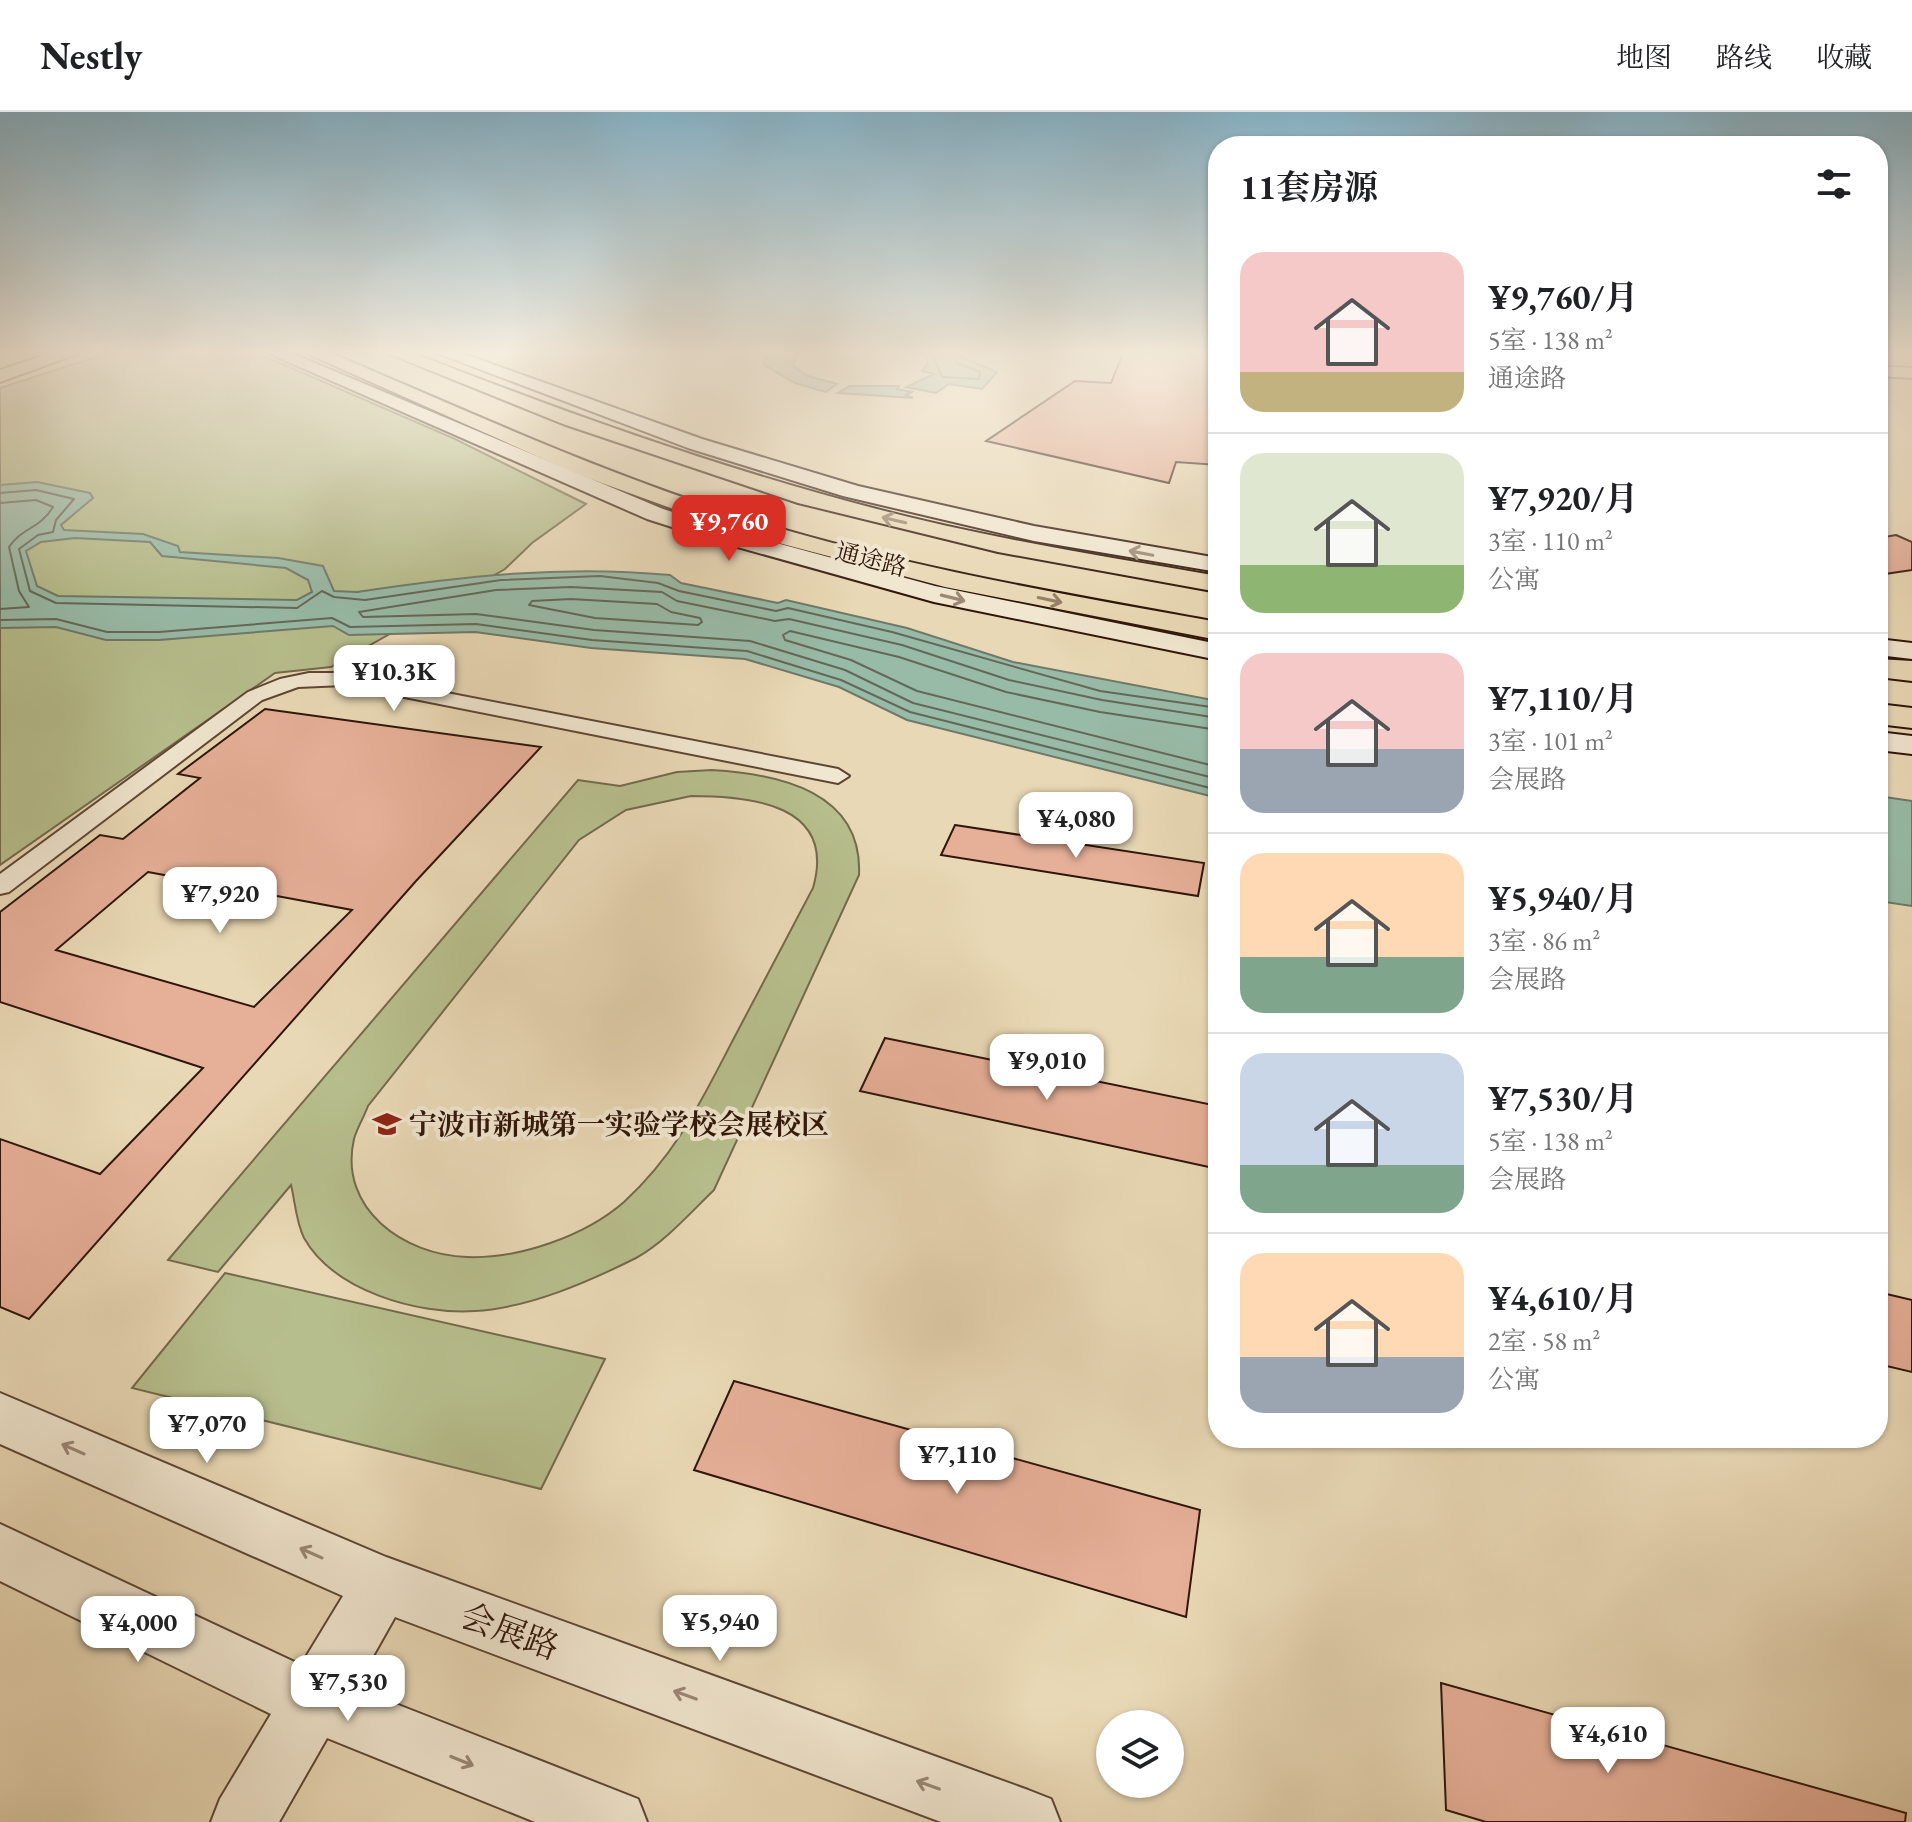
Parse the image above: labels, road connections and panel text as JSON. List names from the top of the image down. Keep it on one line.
{"streets":{"main road":["通途路"],"street":["会展路"]},"places":{"school or university":["宁波市新城第一实验学校会展校区"]},"page":{"header":"Nestly","nav":["地图","路线","收藏"],"heading":"11套房源","list":[{"name":"¥9,760/月","note":"5室 · 138 m² · 通途路"},{"name":"¥7,920/月","note":"3室 · 110 m² · 公寓"},{"name":"¥7,110/月","note":"3室 · 101 m² · 会展路"},{"name":"¥5,940/月","note":"3室 · 86 m² · 会展路"},{"name":"¥7,530/月","note":"5室 · 138 m² · 会展路"},{"name":"¥4,610/月","note":"2室 · 58 m² · 公寓"}],"price":["¥9,760","¥10.3K","¥4,080","¥7,920","¥9,010","¥7,070","¥7,110","¥5,940","¥4,000","¥7,530","¥4,610"]}}
